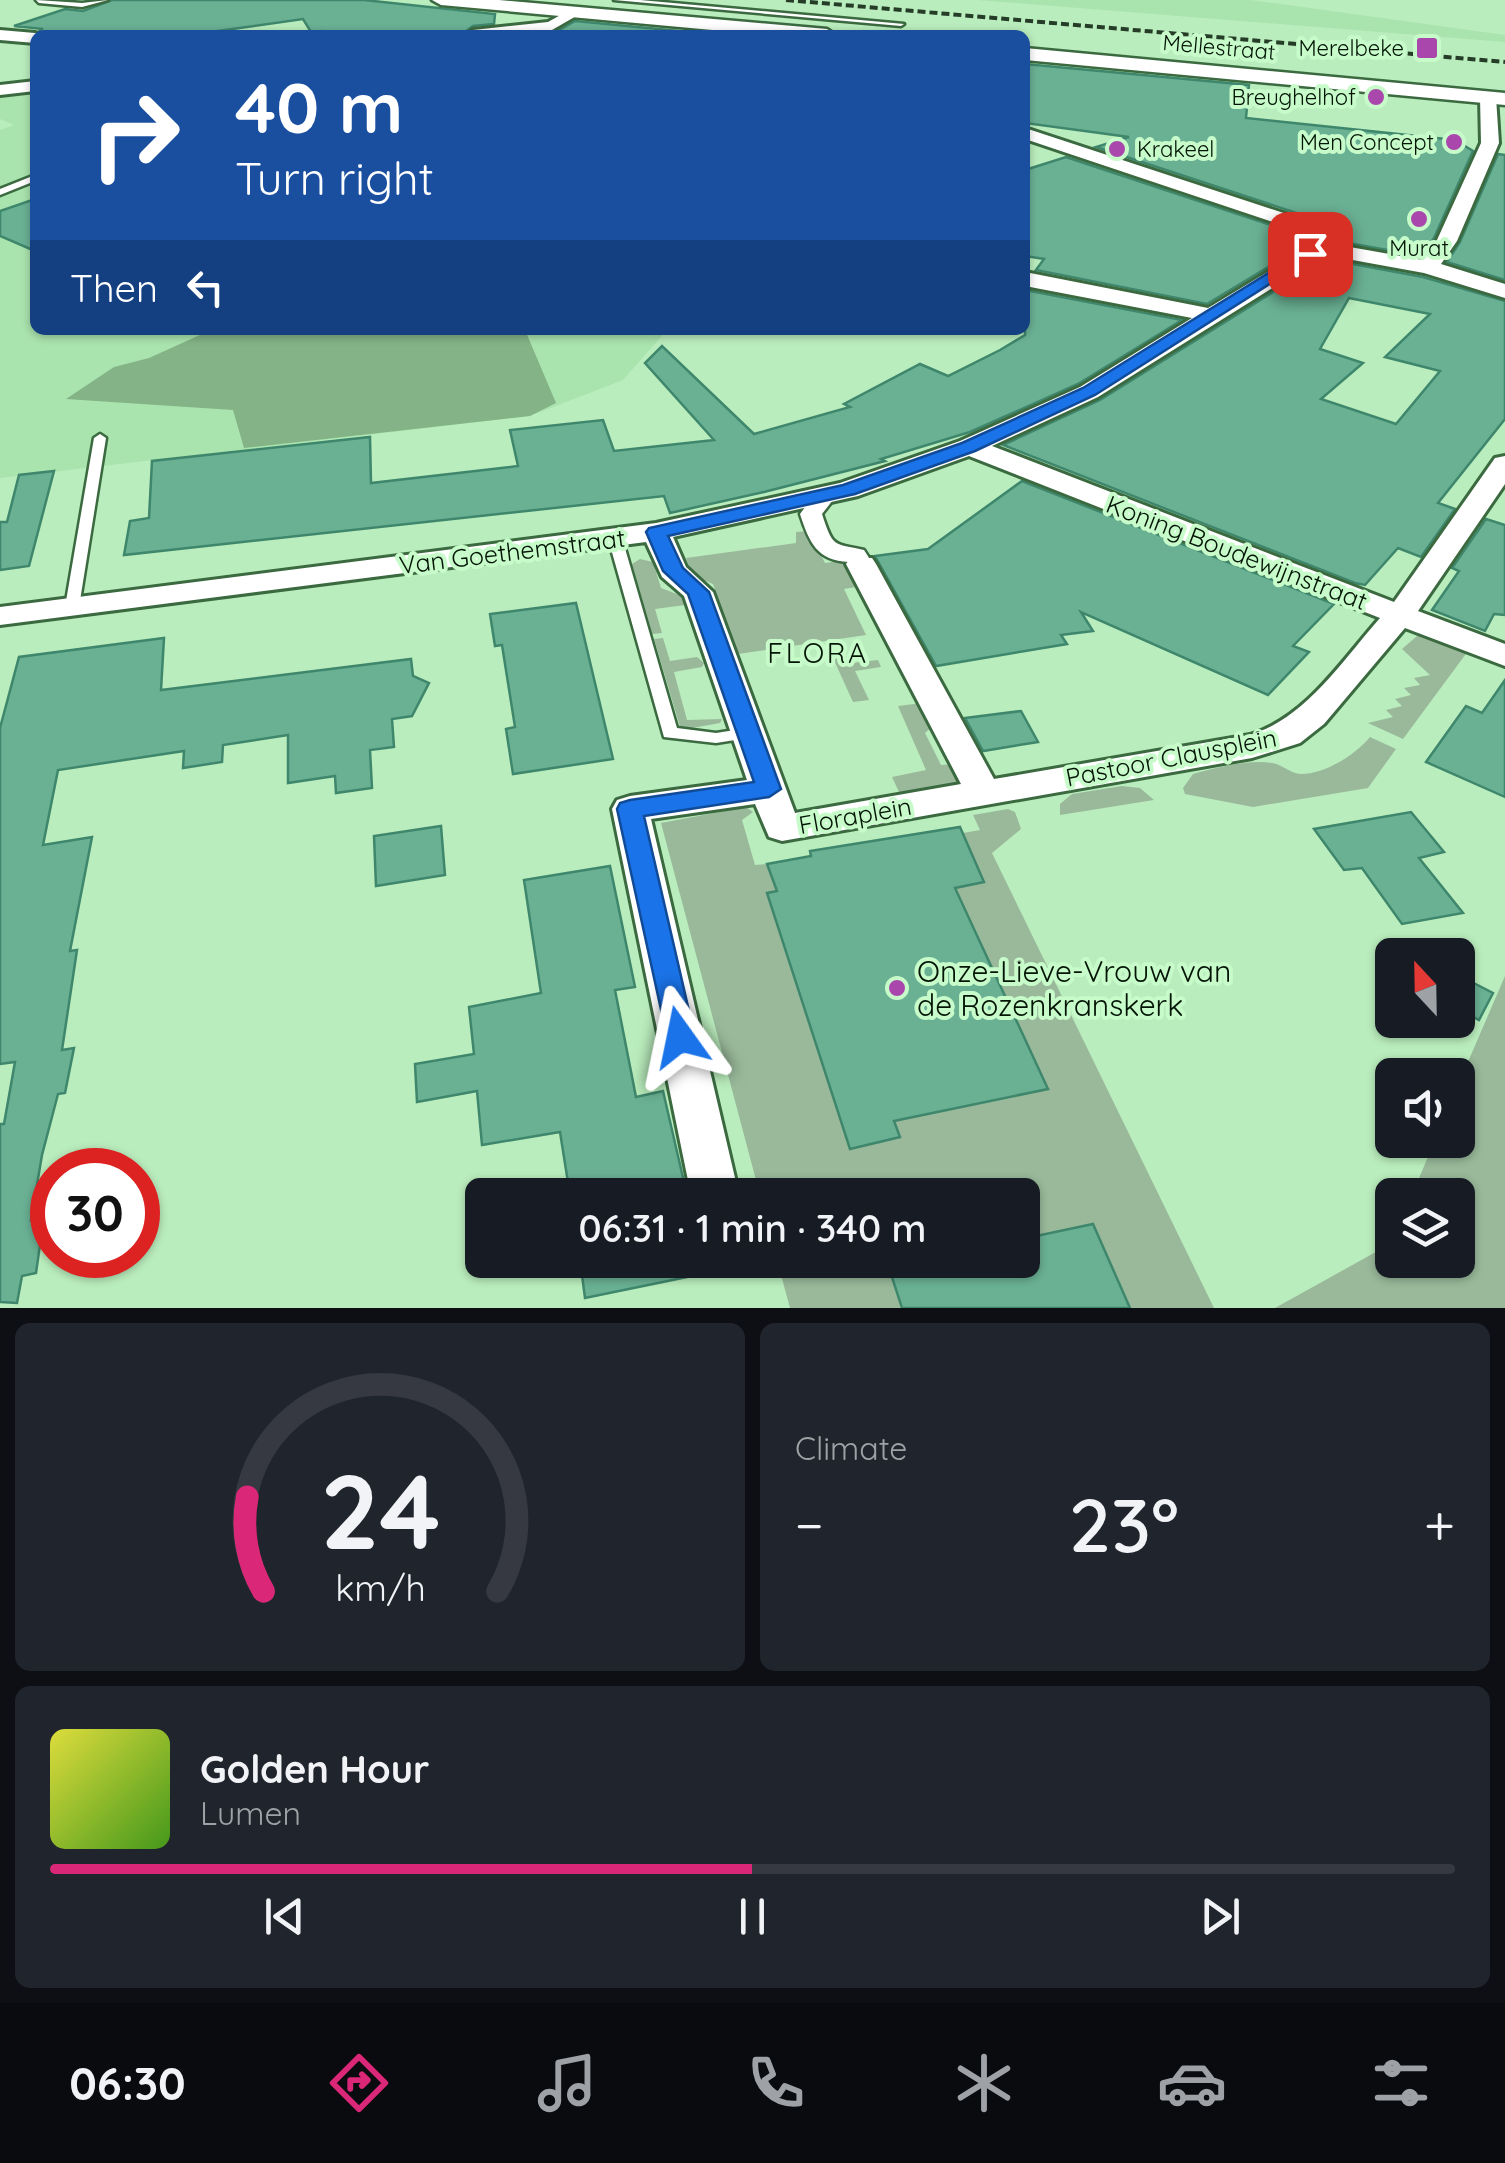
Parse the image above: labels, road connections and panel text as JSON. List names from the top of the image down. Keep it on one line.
{"streets":{"street":["Mellestraat","Van Goethemstraat","Koning Boudewijnstraat","Pastoor Clausplein","Floraplein"]},"crossings":[["Van Goethemstraat","Koning Boudewijnstraat"],["Van Goethemstraat","Floraplein"],["Koning Boudewijnstraat","Pastoor Clausplein"],["Pastoor Clausplein","Floraplein"]],"districts":["FLORA"],"places":{"transit":["Merelbeke"],"other":["Breughelhof","Men Concept","Krakeel","Murat","Onze-Lieve-Vrouw van de Rozenkranskerk"]},"north":"top","page":{"turn":["40 m","Turn right"],"then":"Then","limit":"30","trip":"06:31 · 1 min · 340 m","tile":"Climate","heat":["−","23°","+"],"song":["Golden Hour","Lumen"],"tabs":"06:30","gauge":["24","km/h"]}}
